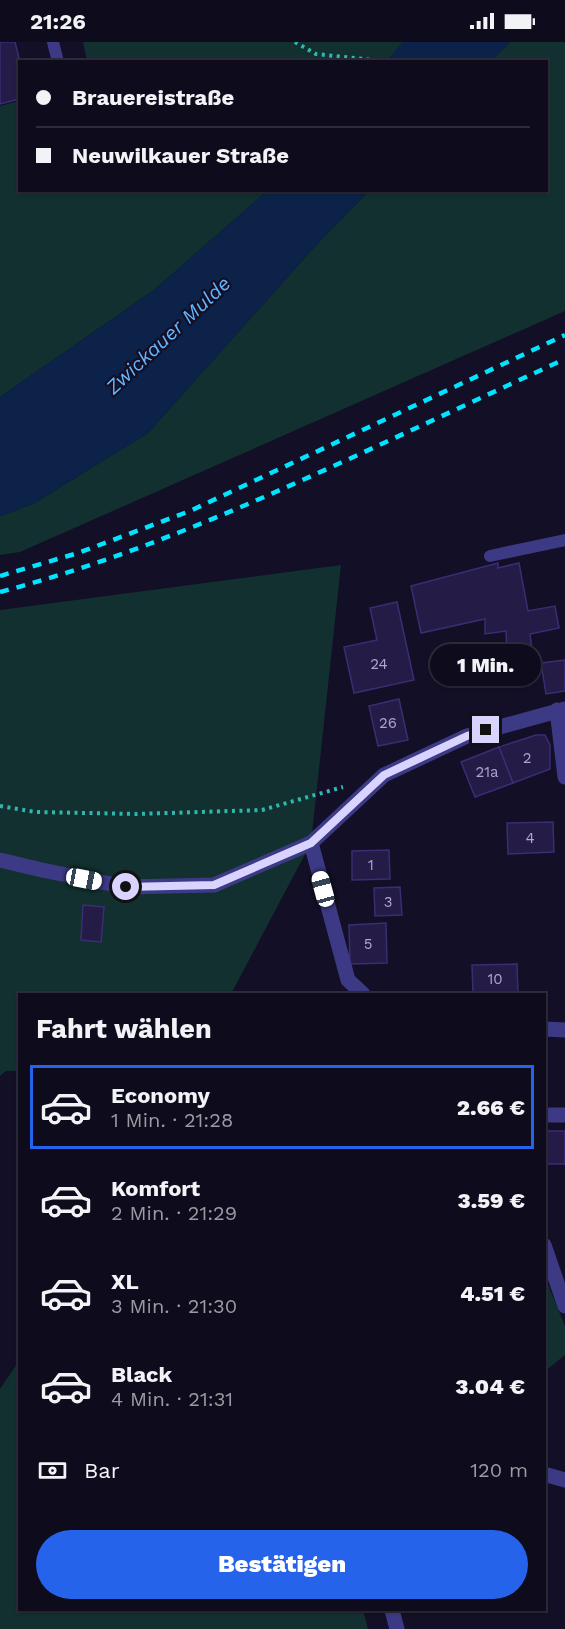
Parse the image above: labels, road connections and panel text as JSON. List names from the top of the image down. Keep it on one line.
{"water":["Zwickauer Mulde"],"house_numbers":["24","26","2","21a","4","1","3","5","10"],"page":{"status":"21:26","banner":["Brauereistraße","Neuwilkauer Straße"],"bubble":"1 Min.","heading":"Fahrt wählen","list":[{"name":"Economy","note":"1 Min. · 21:28","value":"2.66 €"},{"name":"Komfort","note":"2 Min. · 21:29","value":"3.59 €"},{"name":"XL","note":"3 Min. · 21:30","value":"4.51 €"},{"name":"Black","note":"4 Min. · 21:31","value":"3.04 €"}],"pay":["Bar","120 m"],"buttons":"Bestätigen"}}
